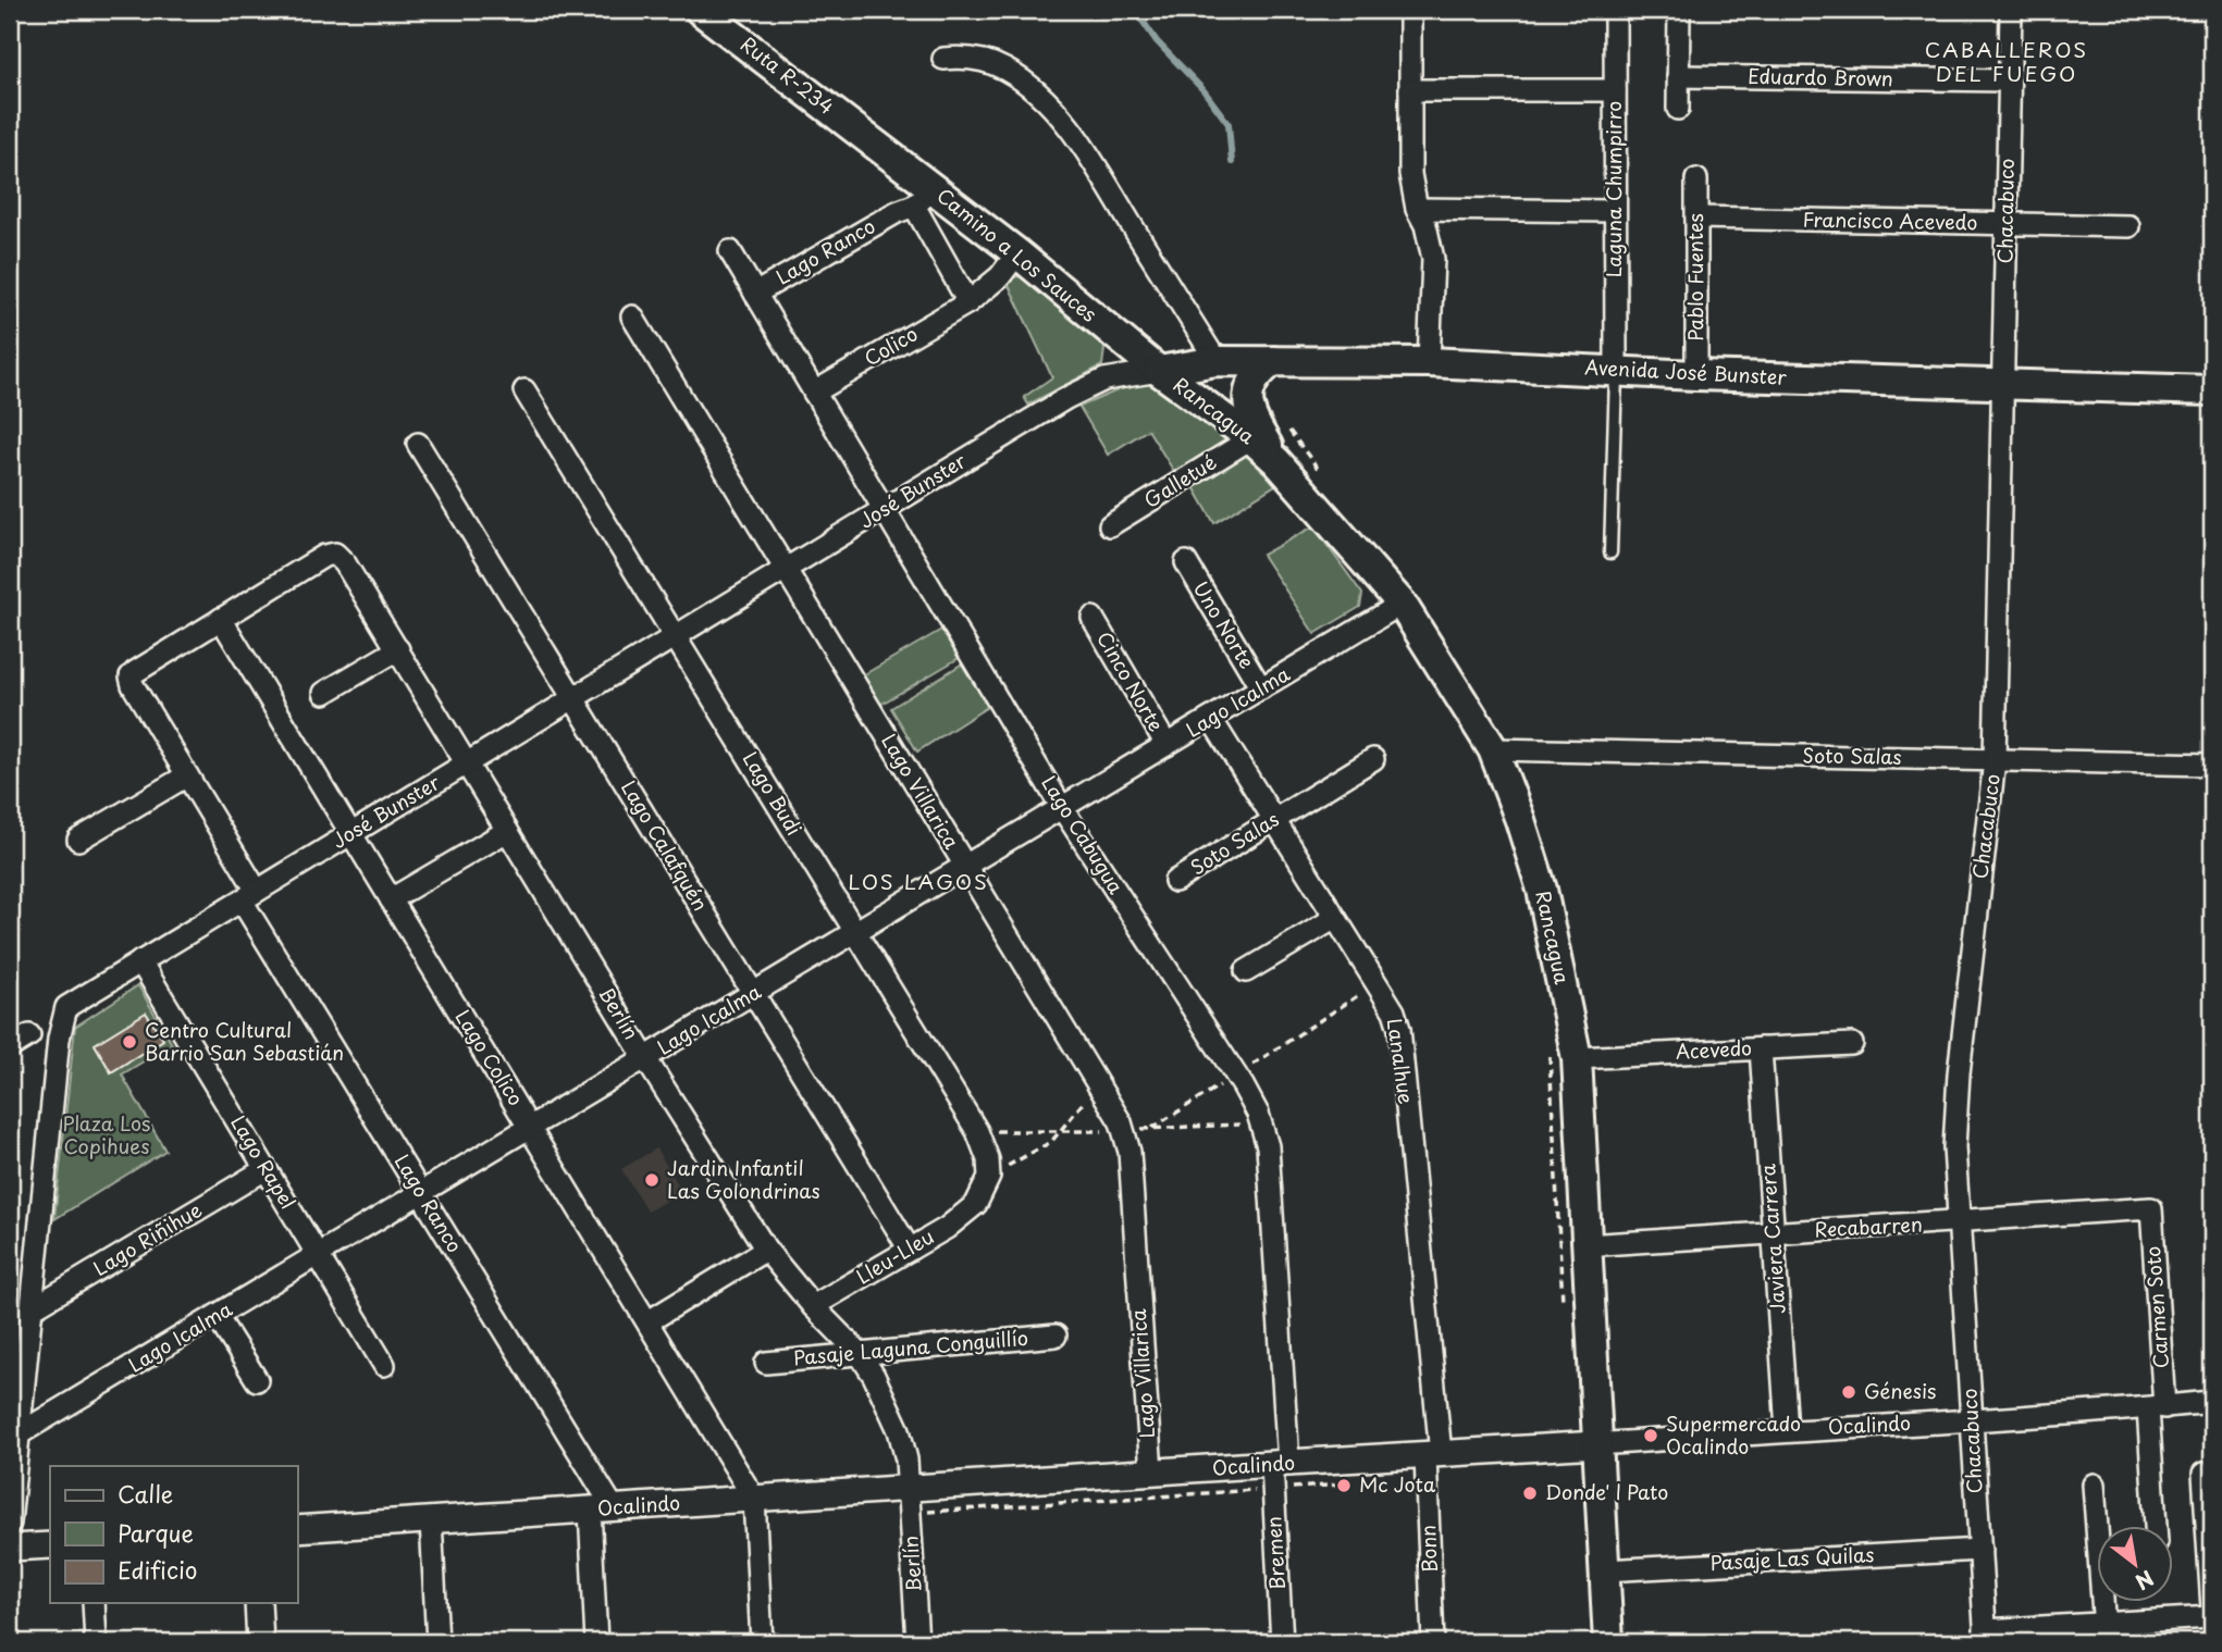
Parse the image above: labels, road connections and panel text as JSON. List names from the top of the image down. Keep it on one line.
{"streets":{"main road":["Ruta R-234","Camino a Los Sauces","Avenida José Bunster","Rancagua"],"street":["Eduardo Brown","Laguna Chumpirro","Chacabuco","Francisco Acevedo","Lago Ranco","Pablo Fuentes","Colico","Galletué","José Bunster","Uno Norte","Cinco Norte","Lago Icalma","Soto Salas","Lago Villarica","Lago Budi","Lago Cabugua","Lago Calafquén","Berlín","Acevedo","Lago Colico","Lanalhue","Lago Rapel","Recabarren","Javiera Carrera","Lago Riñihue","Lleu-Lleu","Carmen Soto","Pasaje Laguna Conguillío","Ocalindo","Bonn","Bremen","Pasaje Las Quilas"]},"crossings":[["Ruta R-234","Camino a Los Sauces"],["Eduardo Brown","Chacabuco"],["Laguna Chumpirro","Avenida José Bunster"],["Chacabuco","Francisco Acevedo"],["Chacabuco","Avenida José Bunster"],["Chacabuco","Soto Salas"],["Chacabuco","Recabarren"],["Chacabuco","Ocalindo"],["Chacabuco","Pasaje Las Quilas"],["Francisco Acevedo","Pablo Fuentes"],["Lago Ranco","Camino a Los Sauces"],["Lago Ranco","José Bunster"],["Lago Ranco","Lago Icalma"],["Lago Ranco","Lago Cabugua"],["Lago Ranco","Berlín"],["Lago Ranco","Lago Colico"],["Lago Ranco","Ocalindo"],["Camino a Los Sauces","Colico"],["Camino a Los Sauces","Avenida José Bunster"],["Camino a Los Sauces","Rancagua"],["Camino a Los Sauces","José Bunster"],["Pablo Fuentes","Avenida José Bunster"],["Colico","Lago Cabugua"],["Avenida José Bunster","Rancagua"],["Avenida José Bunster","José Bunster"],["Rancagua","Galletué"],["Rancagua","José Bunster"],["Rancagua","Lago Icalma"],["Rancagua","Soto Salas"],["Rancagua","Acevedo"],["Rancagua","Recabarren"],["Rancagua","Ocalindo"],["Rancagua","Pasaje Las Quilas"],["José Bunster","Lago Icalma"],["José Bunster","Lago Villarica"],["José Bunster","Lago Budi"],["José Bunster","Lago Cabugua"],["José Bunster","Lago Calafquén"],["José Bunster","Berlín"],["José Bunster","Lago Colico"],["José Bunster","Lago Rapel"],["José Bunster","Lago Riñihue"],["Uno Norte","Lago Icalma"],["Cinco Norte","Lago Icalma"],["Lago Icalma","Lago Villarica"],["Lago Icalma","Lago Budi"],["Lago Icalma","Lago Cabugua"],["Lago Icalma","Lago Calafquén"],["Lago Icalma","Berlín"],["Lago Icalma","Lago Colico"],["Lago Icalma","Lanalhue"],["Lago Icalma","Lago Rapel"],["Soto Salas","Lanalhue"],["Lago Villarica","Ocalindo"],["Lago Budi","Lleu-Lleu"],["Lago Cabugua","Ocalindo"],["Lago Cabugua","Bremen"],["Lago Calafquén","Lleu-Lleu"],["Berlín","Lago Colico"],["Berlín","Lleu-Lleu"],["Berlín","Pasaje Laguna Conguillío"],["Berlín","Ocalindo"],["Acevedo","Javiera Carrera"],["Lago Colico","Ocalindo"],["Lanalhue","Ocalindo"],["Lanalhue","Bonn"],["Lago Rapel","Lago Riñihue"],["Recabarren","Javiera Carrera"],["Recabarren","Carmen Soto"],["Javiera Carrera","Ocalindo"],["Carmen Soto","Ocalindo"],["Ocalindo","Bonn"],["Ocalindo","Bremen"]],"districts":["CABALLEROS DEL FUEGO","LOS LAGOS"],"parks":["Plaza Los Copihues"],"places":["Centro Cultural Barrio San Sebastián","Jardin Infantil Las Golondrinas","Génesis","Supermercado Ocalindo","Mc Jota","Donde' l Pato"],"legend":["Calle","Parque","Edificio"],"north":"bottom right"}
